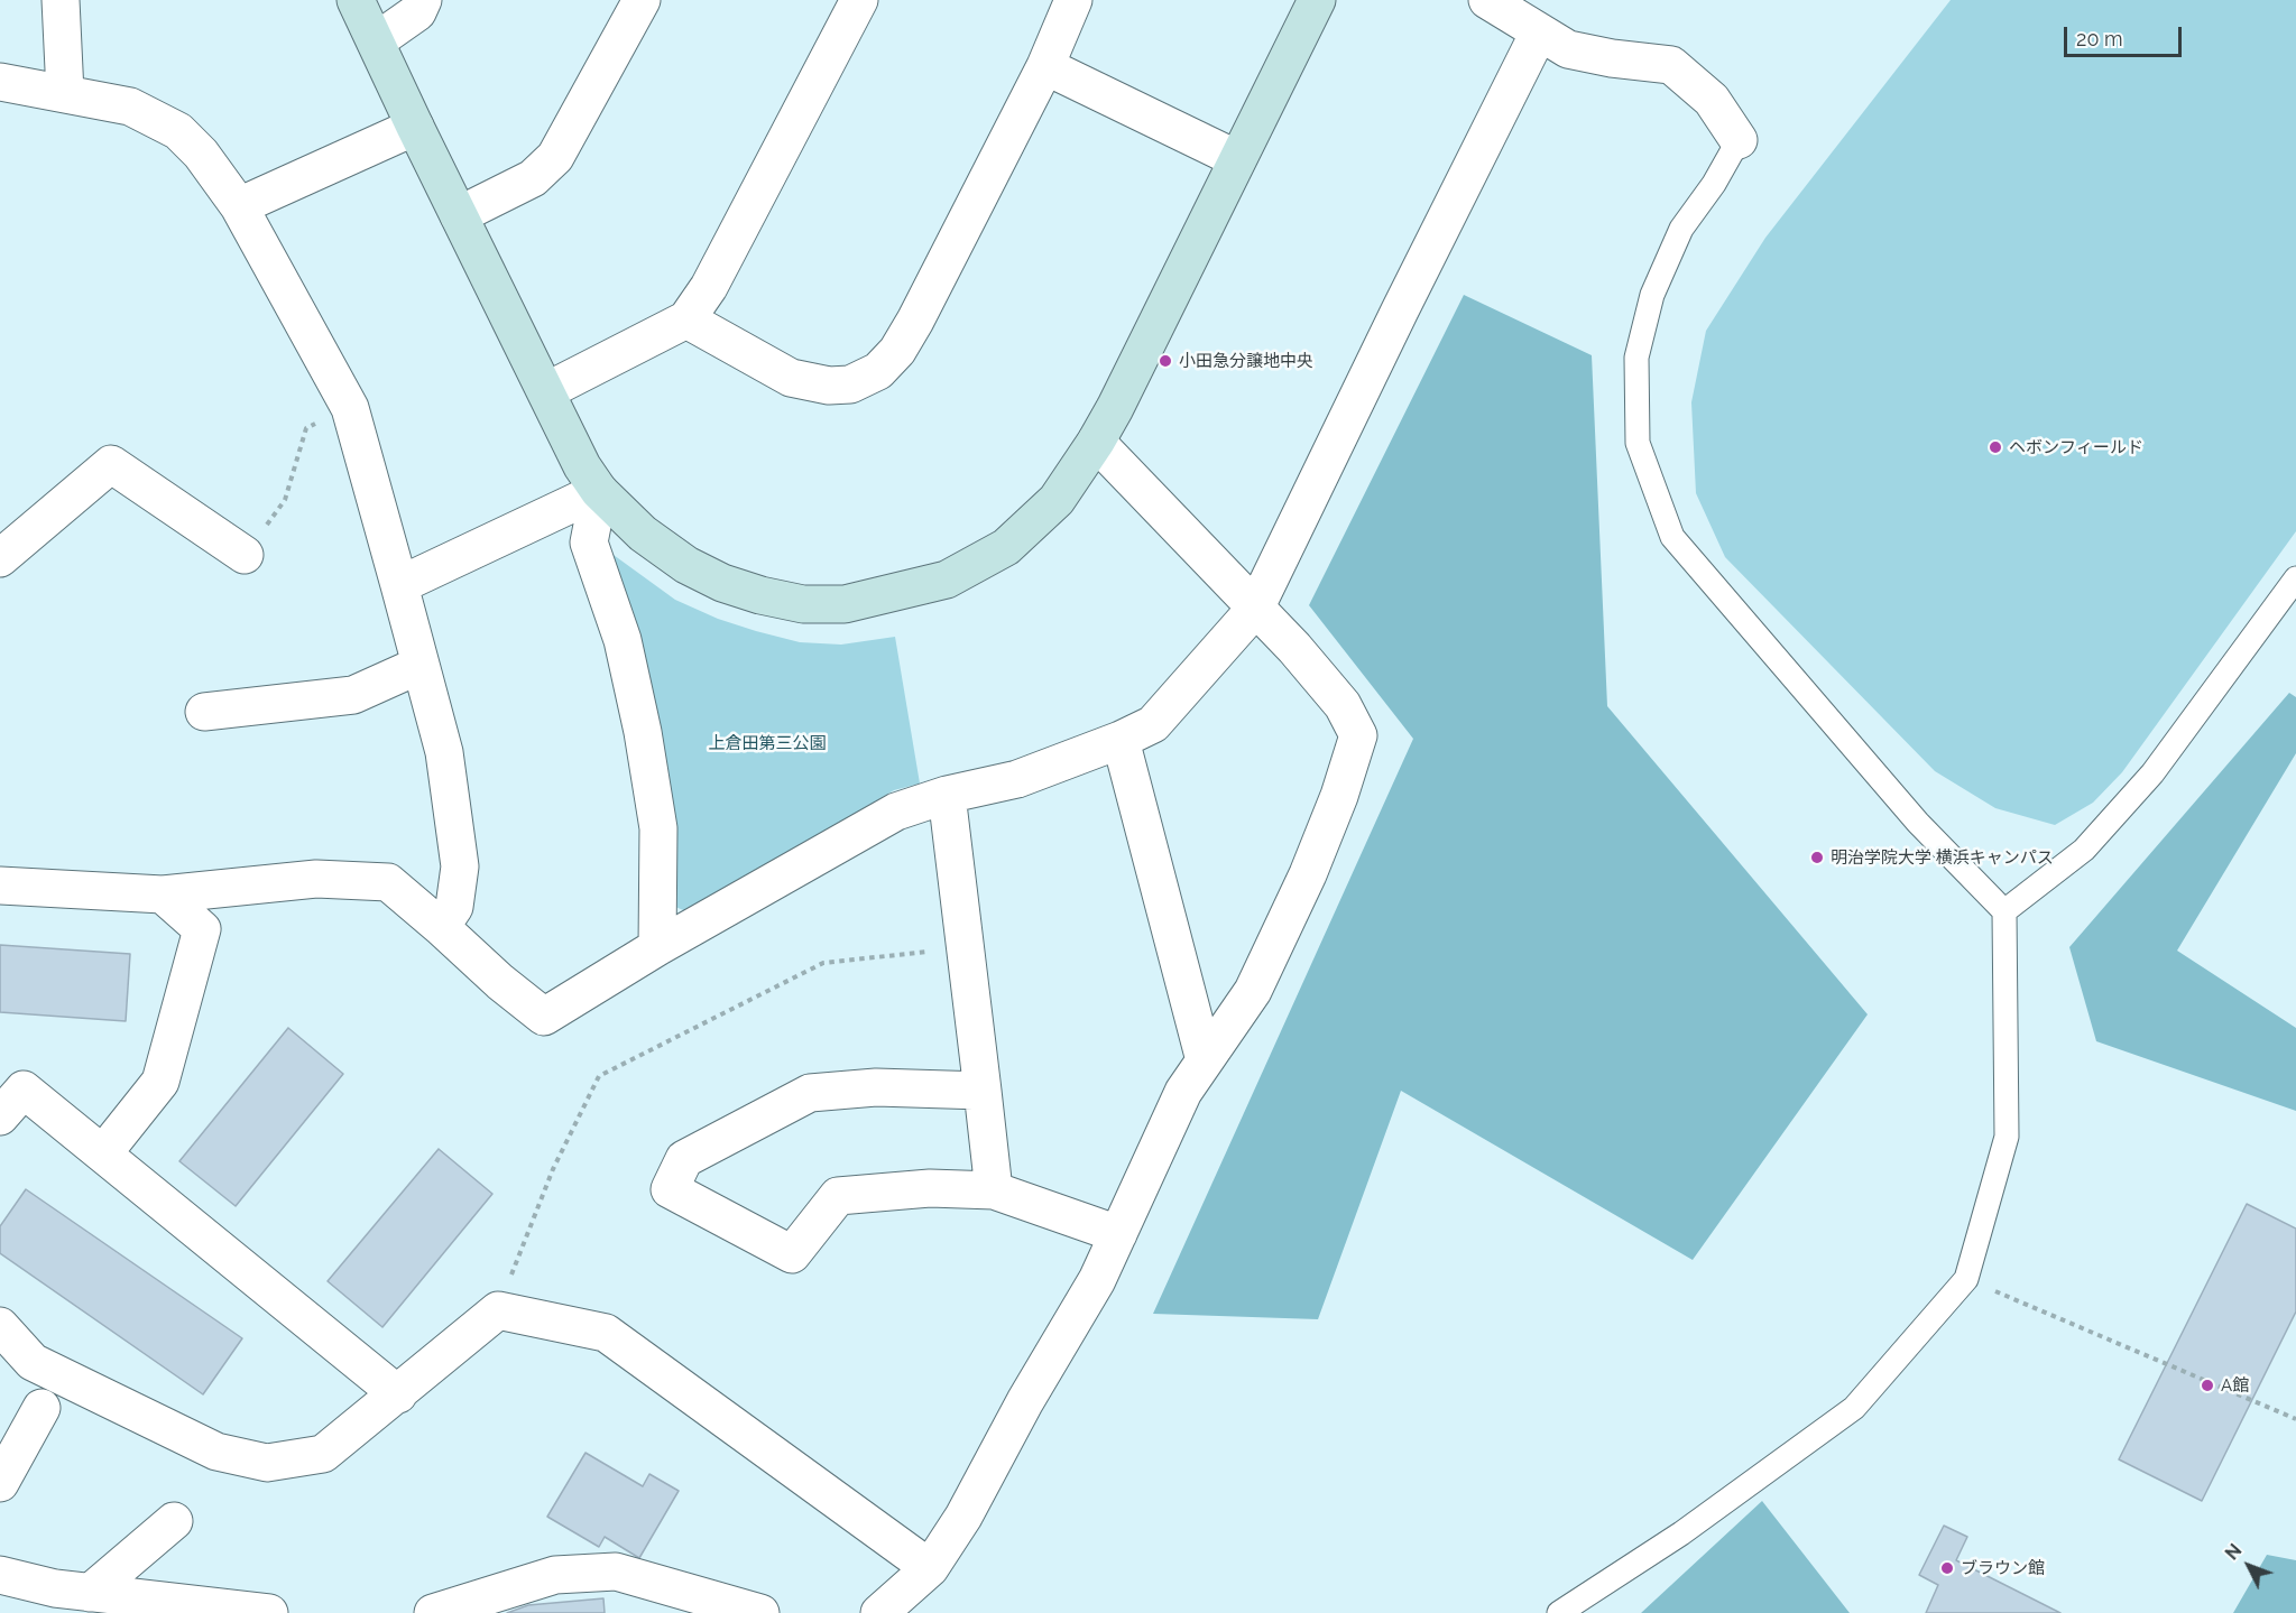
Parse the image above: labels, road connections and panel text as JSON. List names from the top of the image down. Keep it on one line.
{"parks":["上倉田第三公園"],"places":["小田急分譲地中央","ヘボンフィールド","明治学院大学 横浜キャンパス","A館","ブラウン館"],"scale_bar":"20 m","north":"top left"}
